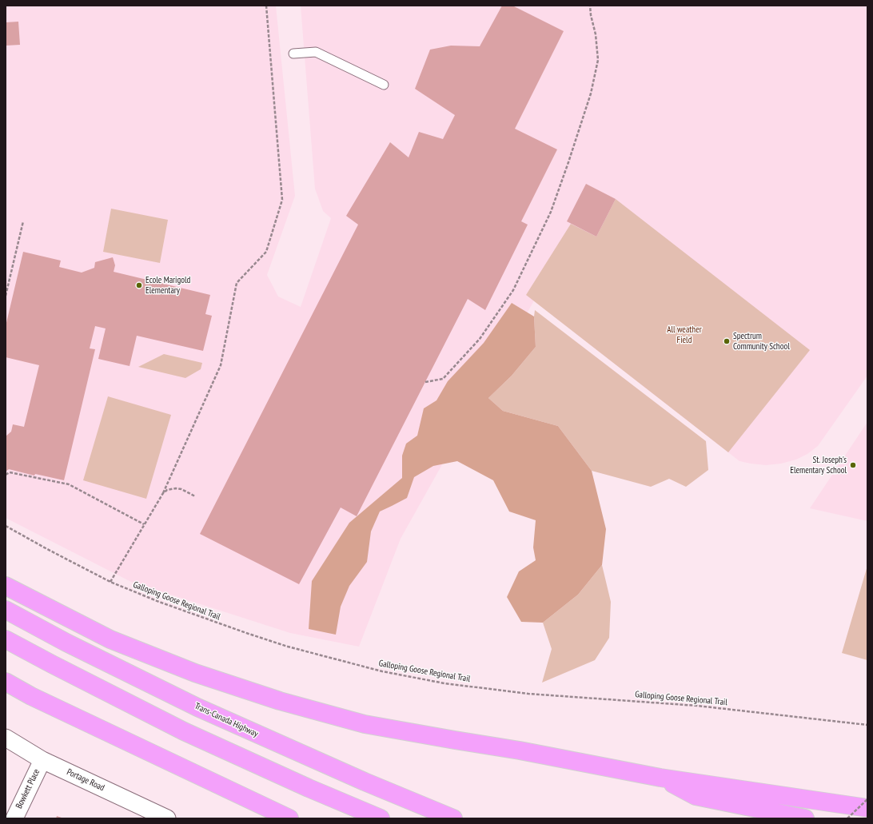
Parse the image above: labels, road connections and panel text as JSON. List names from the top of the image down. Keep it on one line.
{"streets":{"highway":["Trans-Canada Highway"],"street":["Portage Road","Bowkett Place"],"path":["Galloping Goose Regional Trail"]},"crossings":[["Portage Road","Bowkett Place"]],"parks":["All weather Field"],"places":["Ecole Marigold Elementary","Spectrum Community School","St. Joseph's Elementary School"]}
